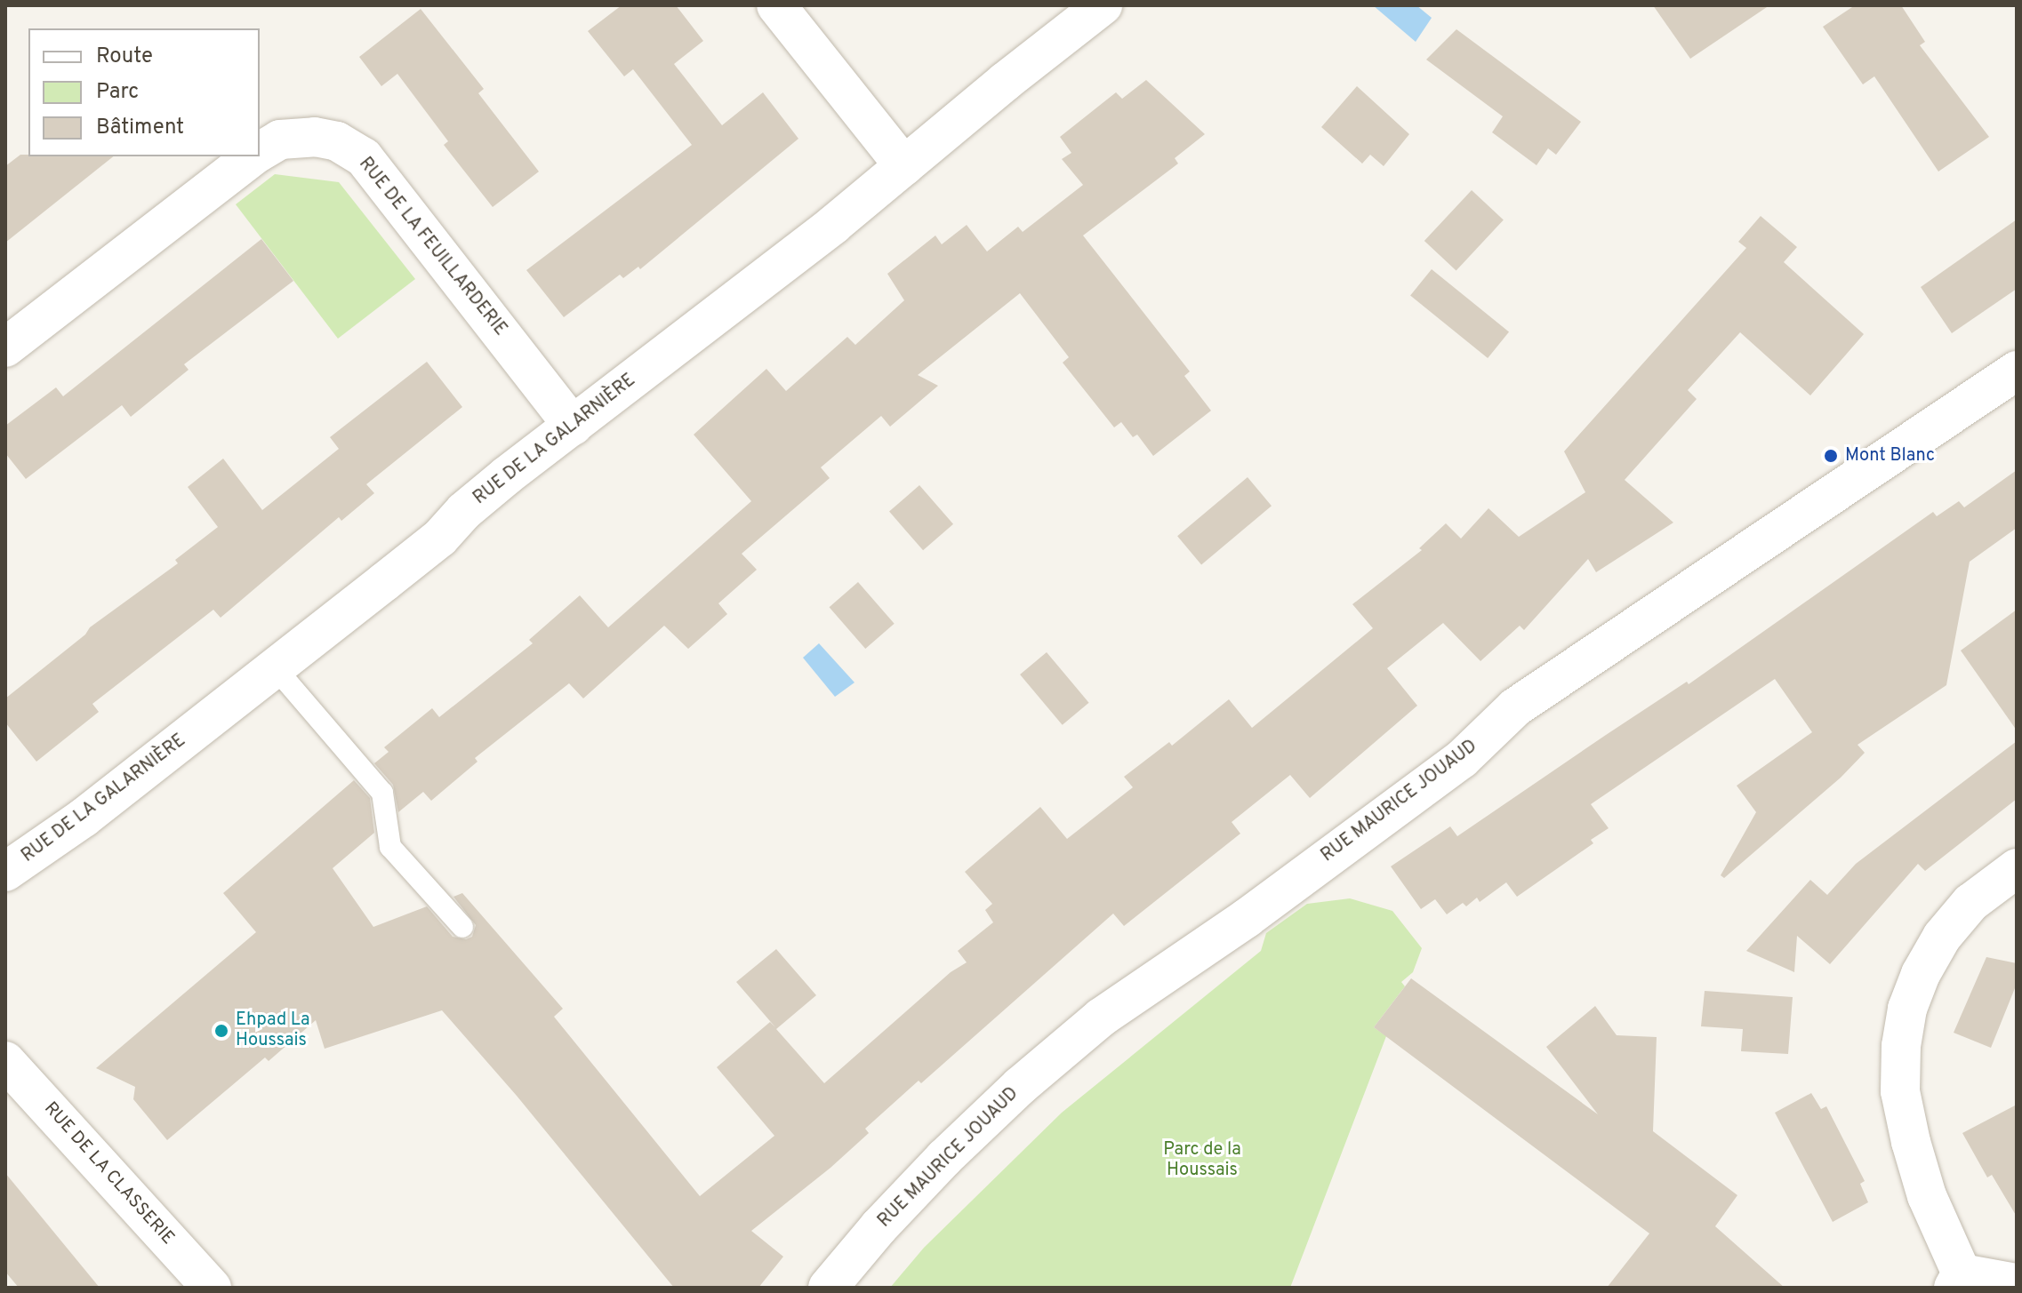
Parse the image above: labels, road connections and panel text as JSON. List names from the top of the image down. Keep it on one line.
{"streets":{"street":["RUE DE LA FEUILLARDERIE","RUE DE LA GALARNIÈRE","RUE MAURICE JOUAUD","RUE DE LA CLASSERIE"]},"crossings":[["RUE DE LA FEUILLARDERIE","RUE DE LA GALARNIÈRE"]],"parks":["Parc de la Houssais"],"places":["Mont Blanc","Ehpad La Houssais"],"legend":["Route","Parc","Bâtiment"]}
